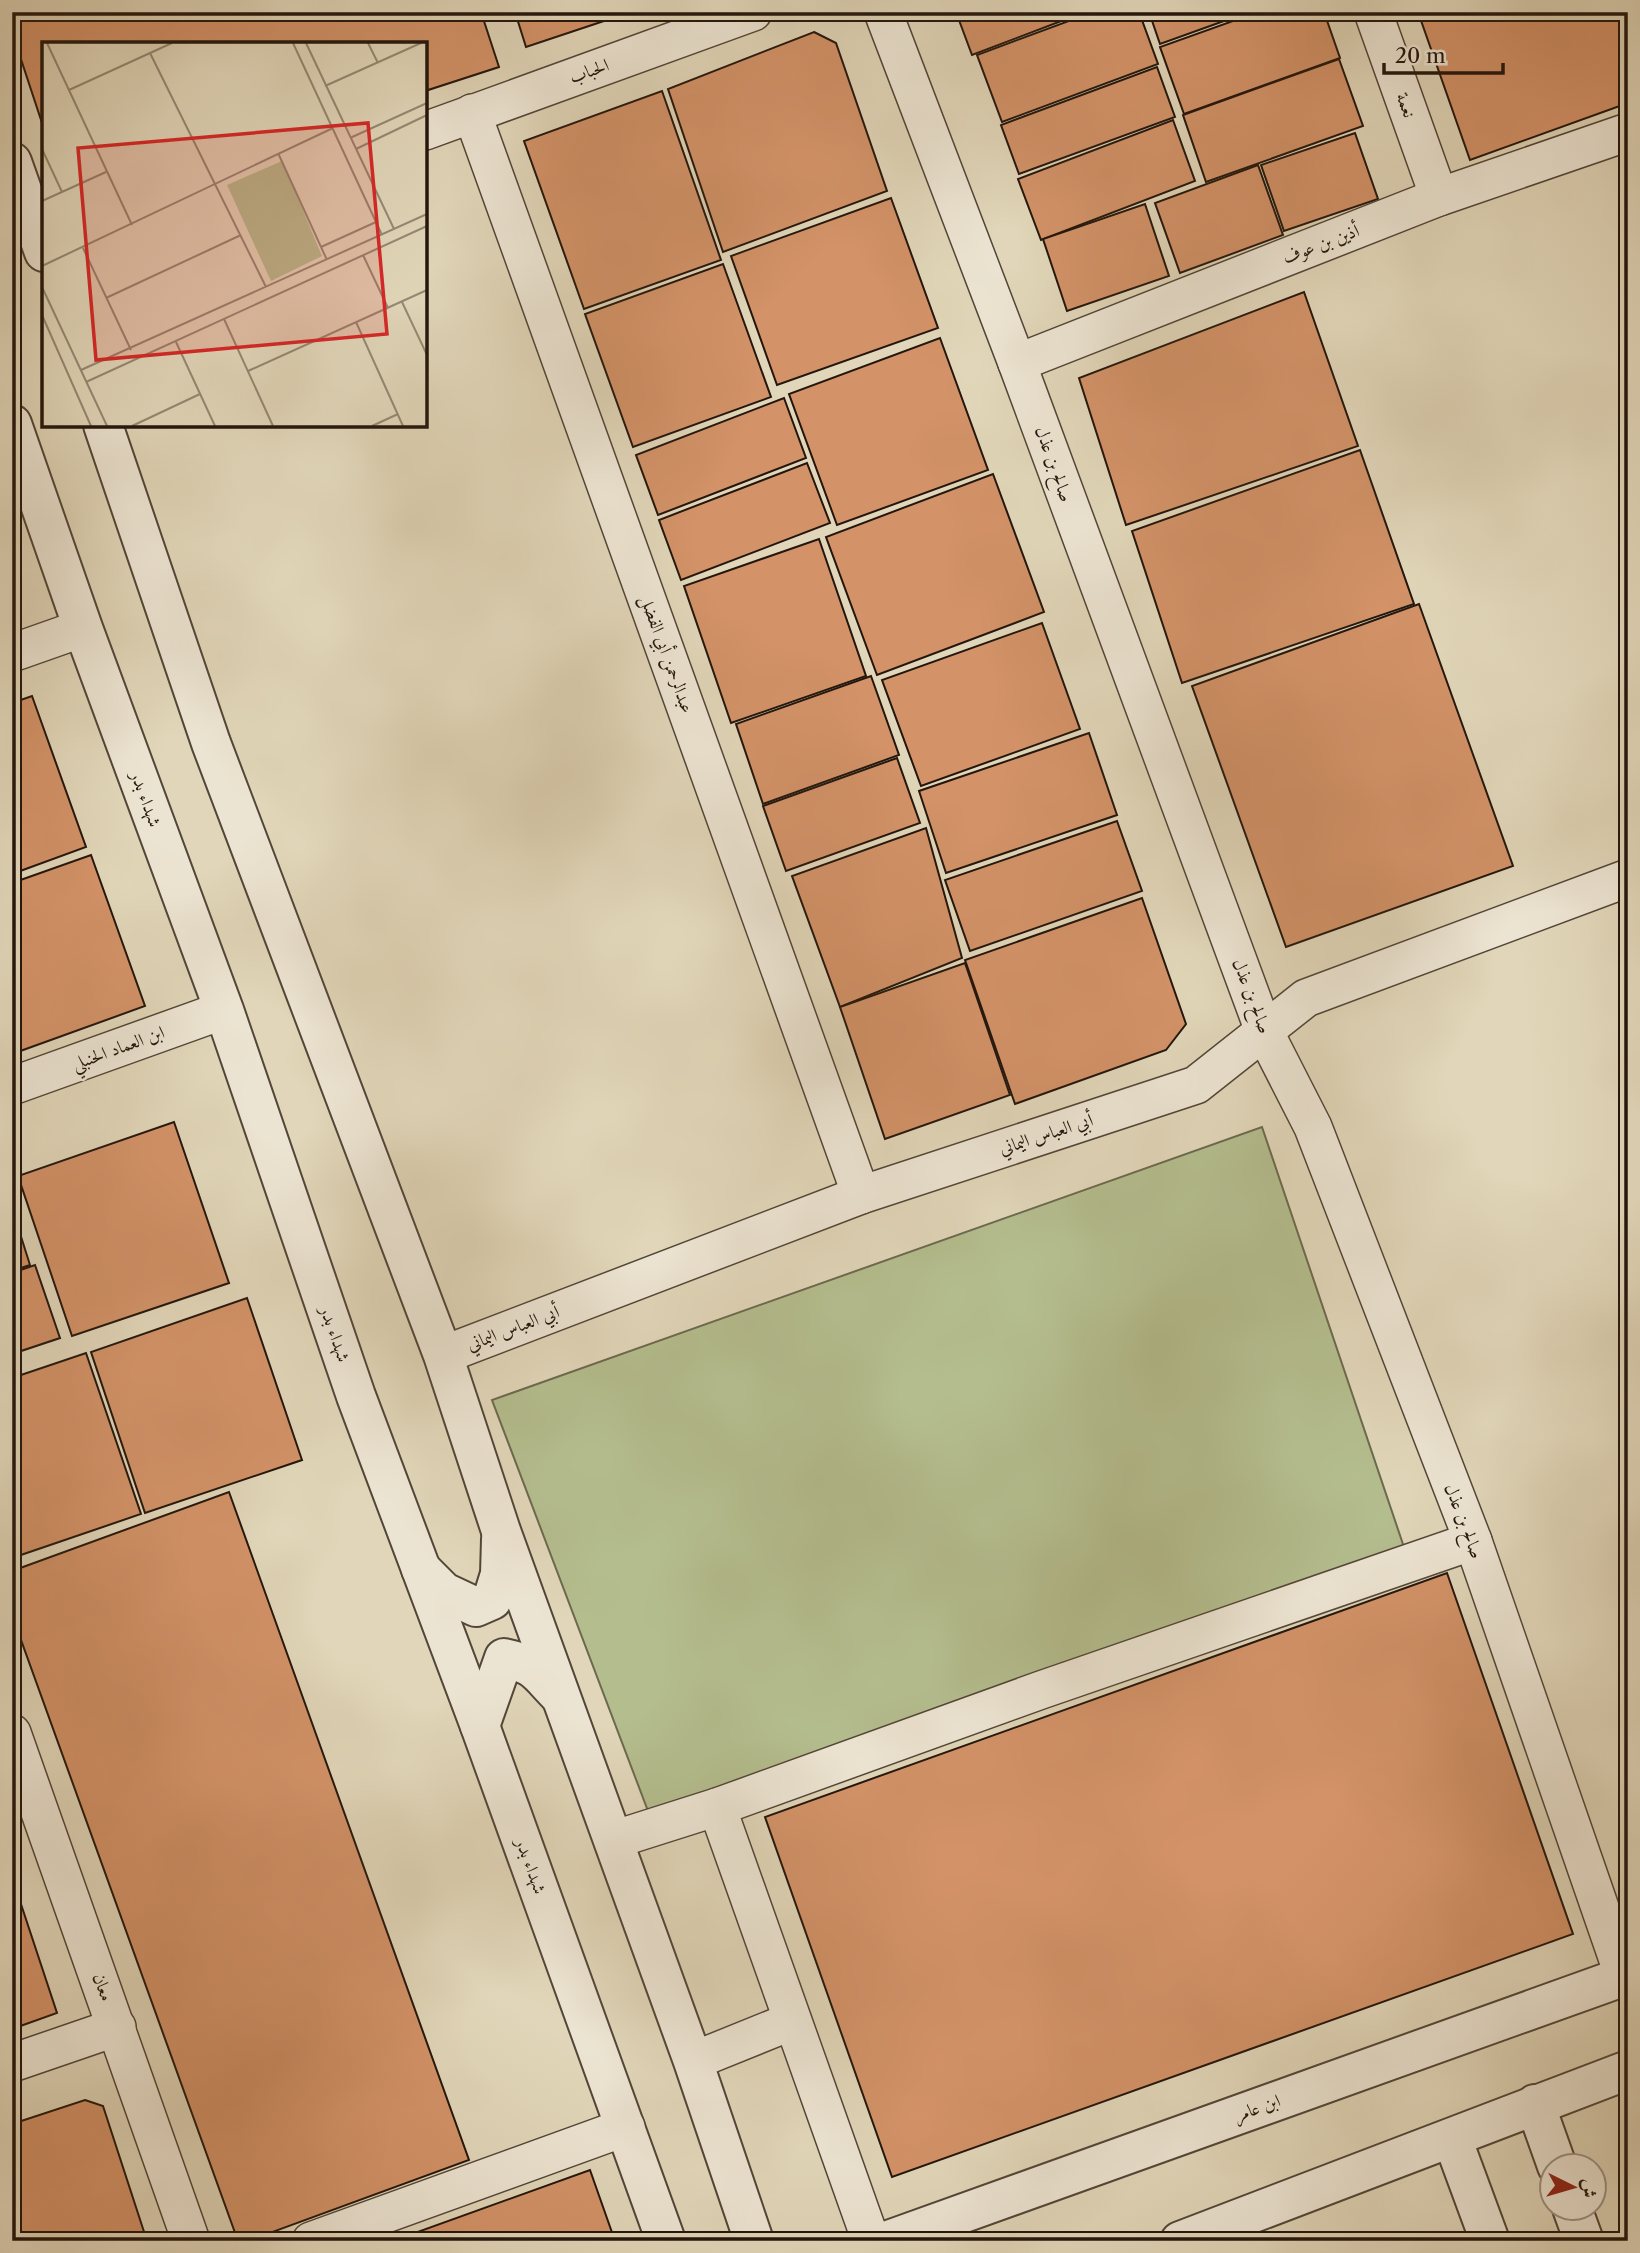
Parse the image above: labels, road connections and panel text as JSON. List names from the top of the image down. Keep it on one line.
{"streets":{"street":["الحباب","نعمة","أذين بن عوف","صالح بن عذل","عبدالرحمن أبي الفضل","شهداء بدر","ابن العماد الحنبلي","أبي العباس اليماني","معان","ابن عامر"]},"crossings":[["الحباب","عبدالرحمن أبي الفضل"],["نعمة","أذين بن عوف"],["أذين بن عوف","صالح بن عذل"],["صالح بن عذل","أبي العباس اليماني"],["صالح بن عذل","ابن عامر"],["عبدالرحمن أبي الفضل","أبي العباس اليماني"],["شهداء بدر","ابن العماد الحنبلي"]],"scale_bar":"20 m","north":"right"}
